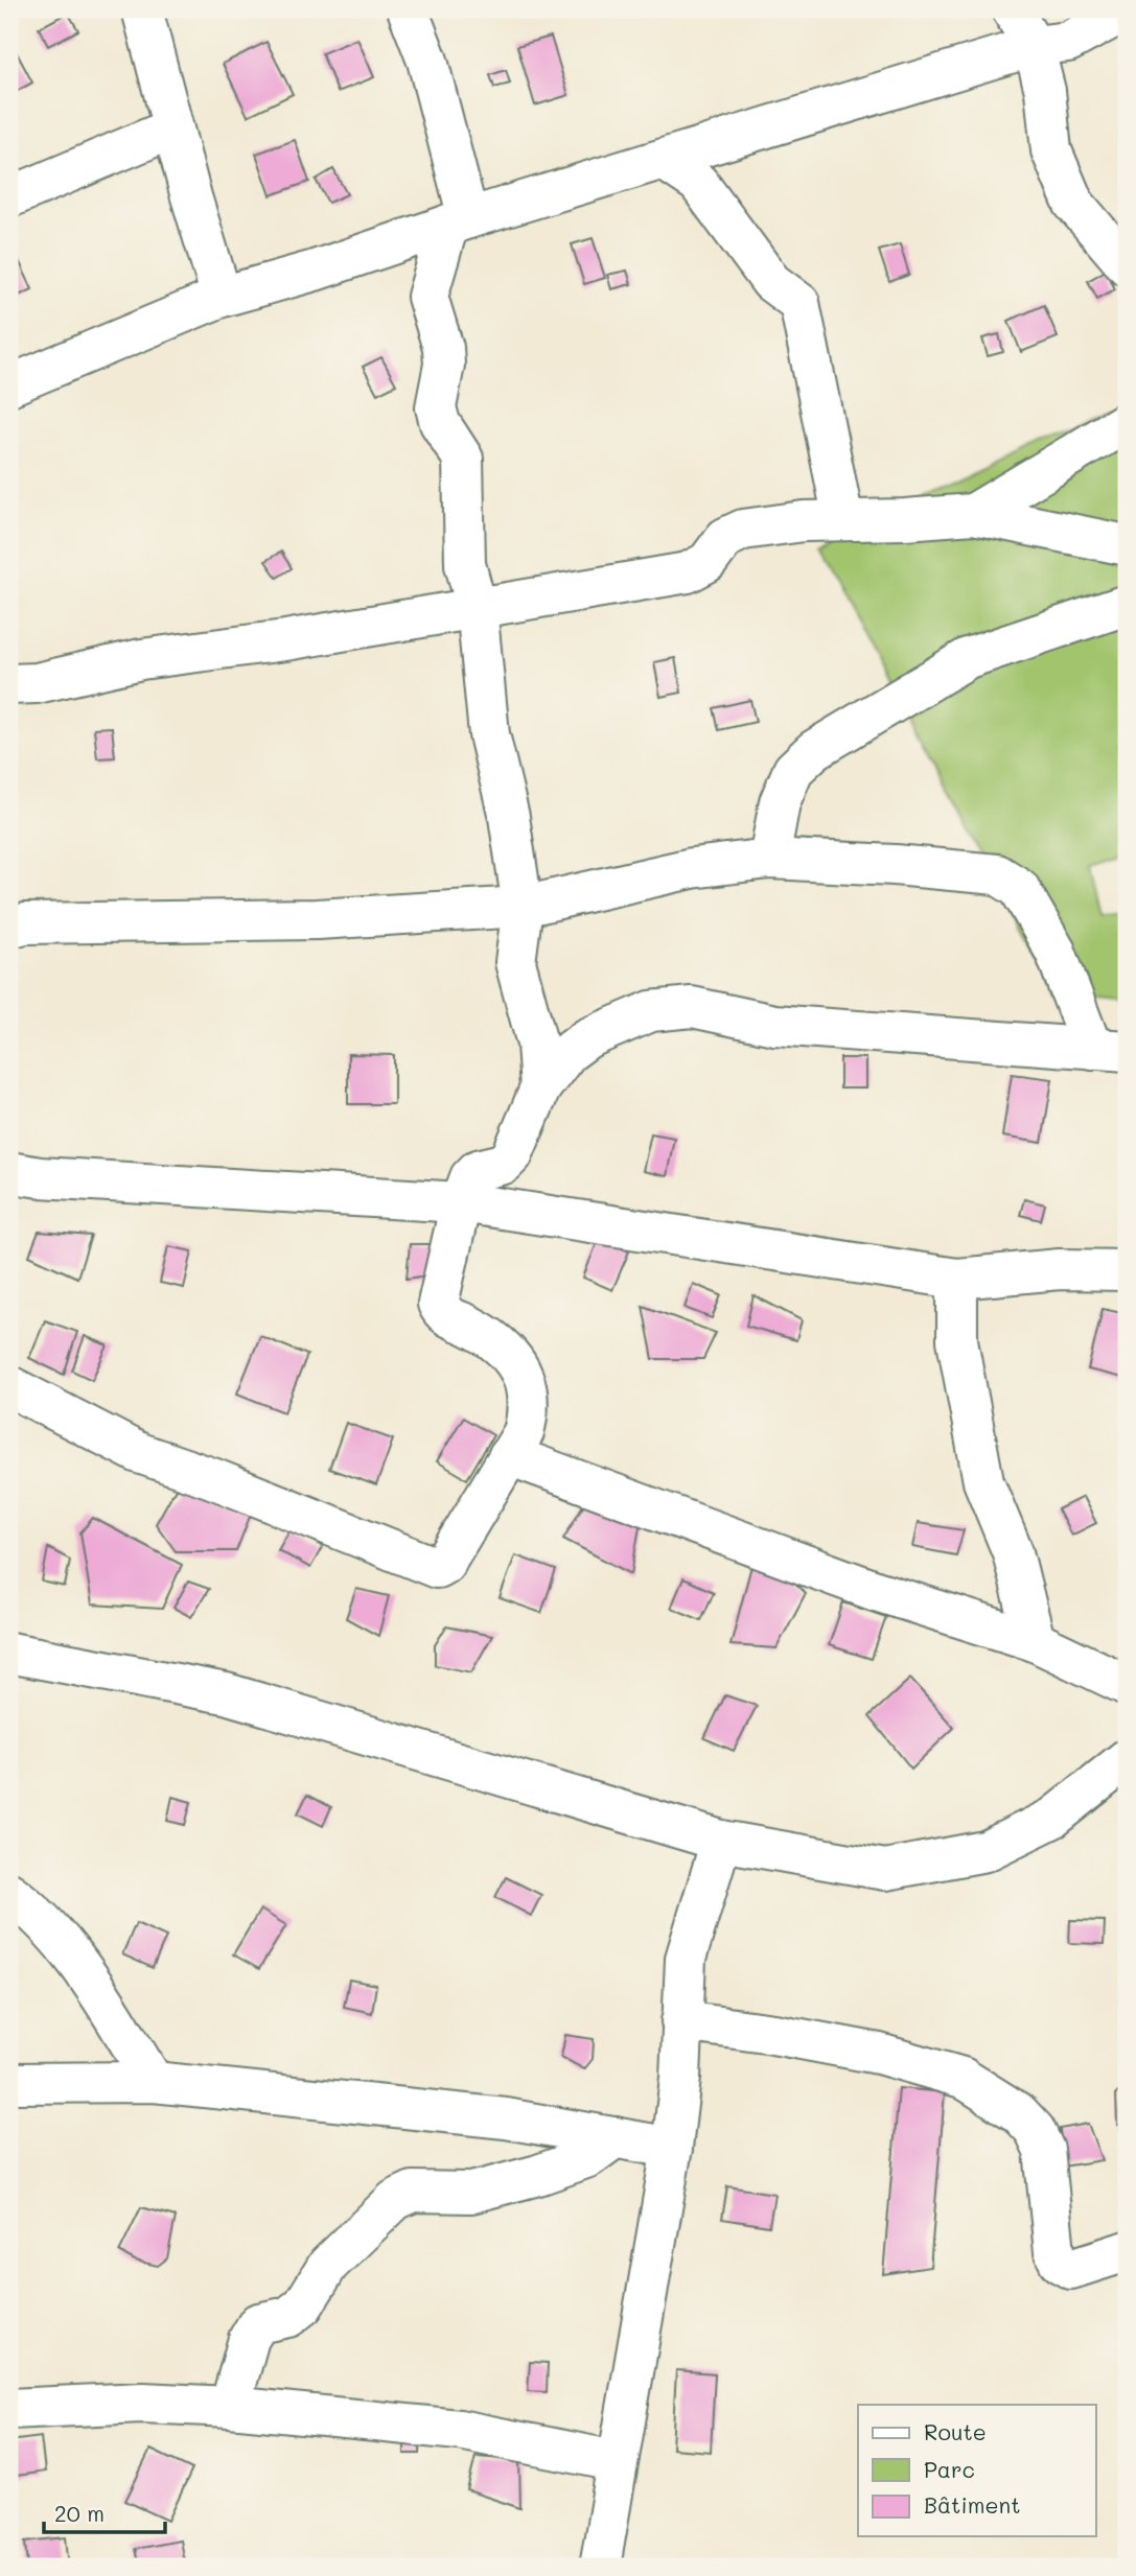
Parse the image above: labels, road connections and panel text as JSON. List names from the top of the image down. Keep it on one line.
{"legend":["Route","Parc","Bâtiment"],"scale_bar":"20 m"}
